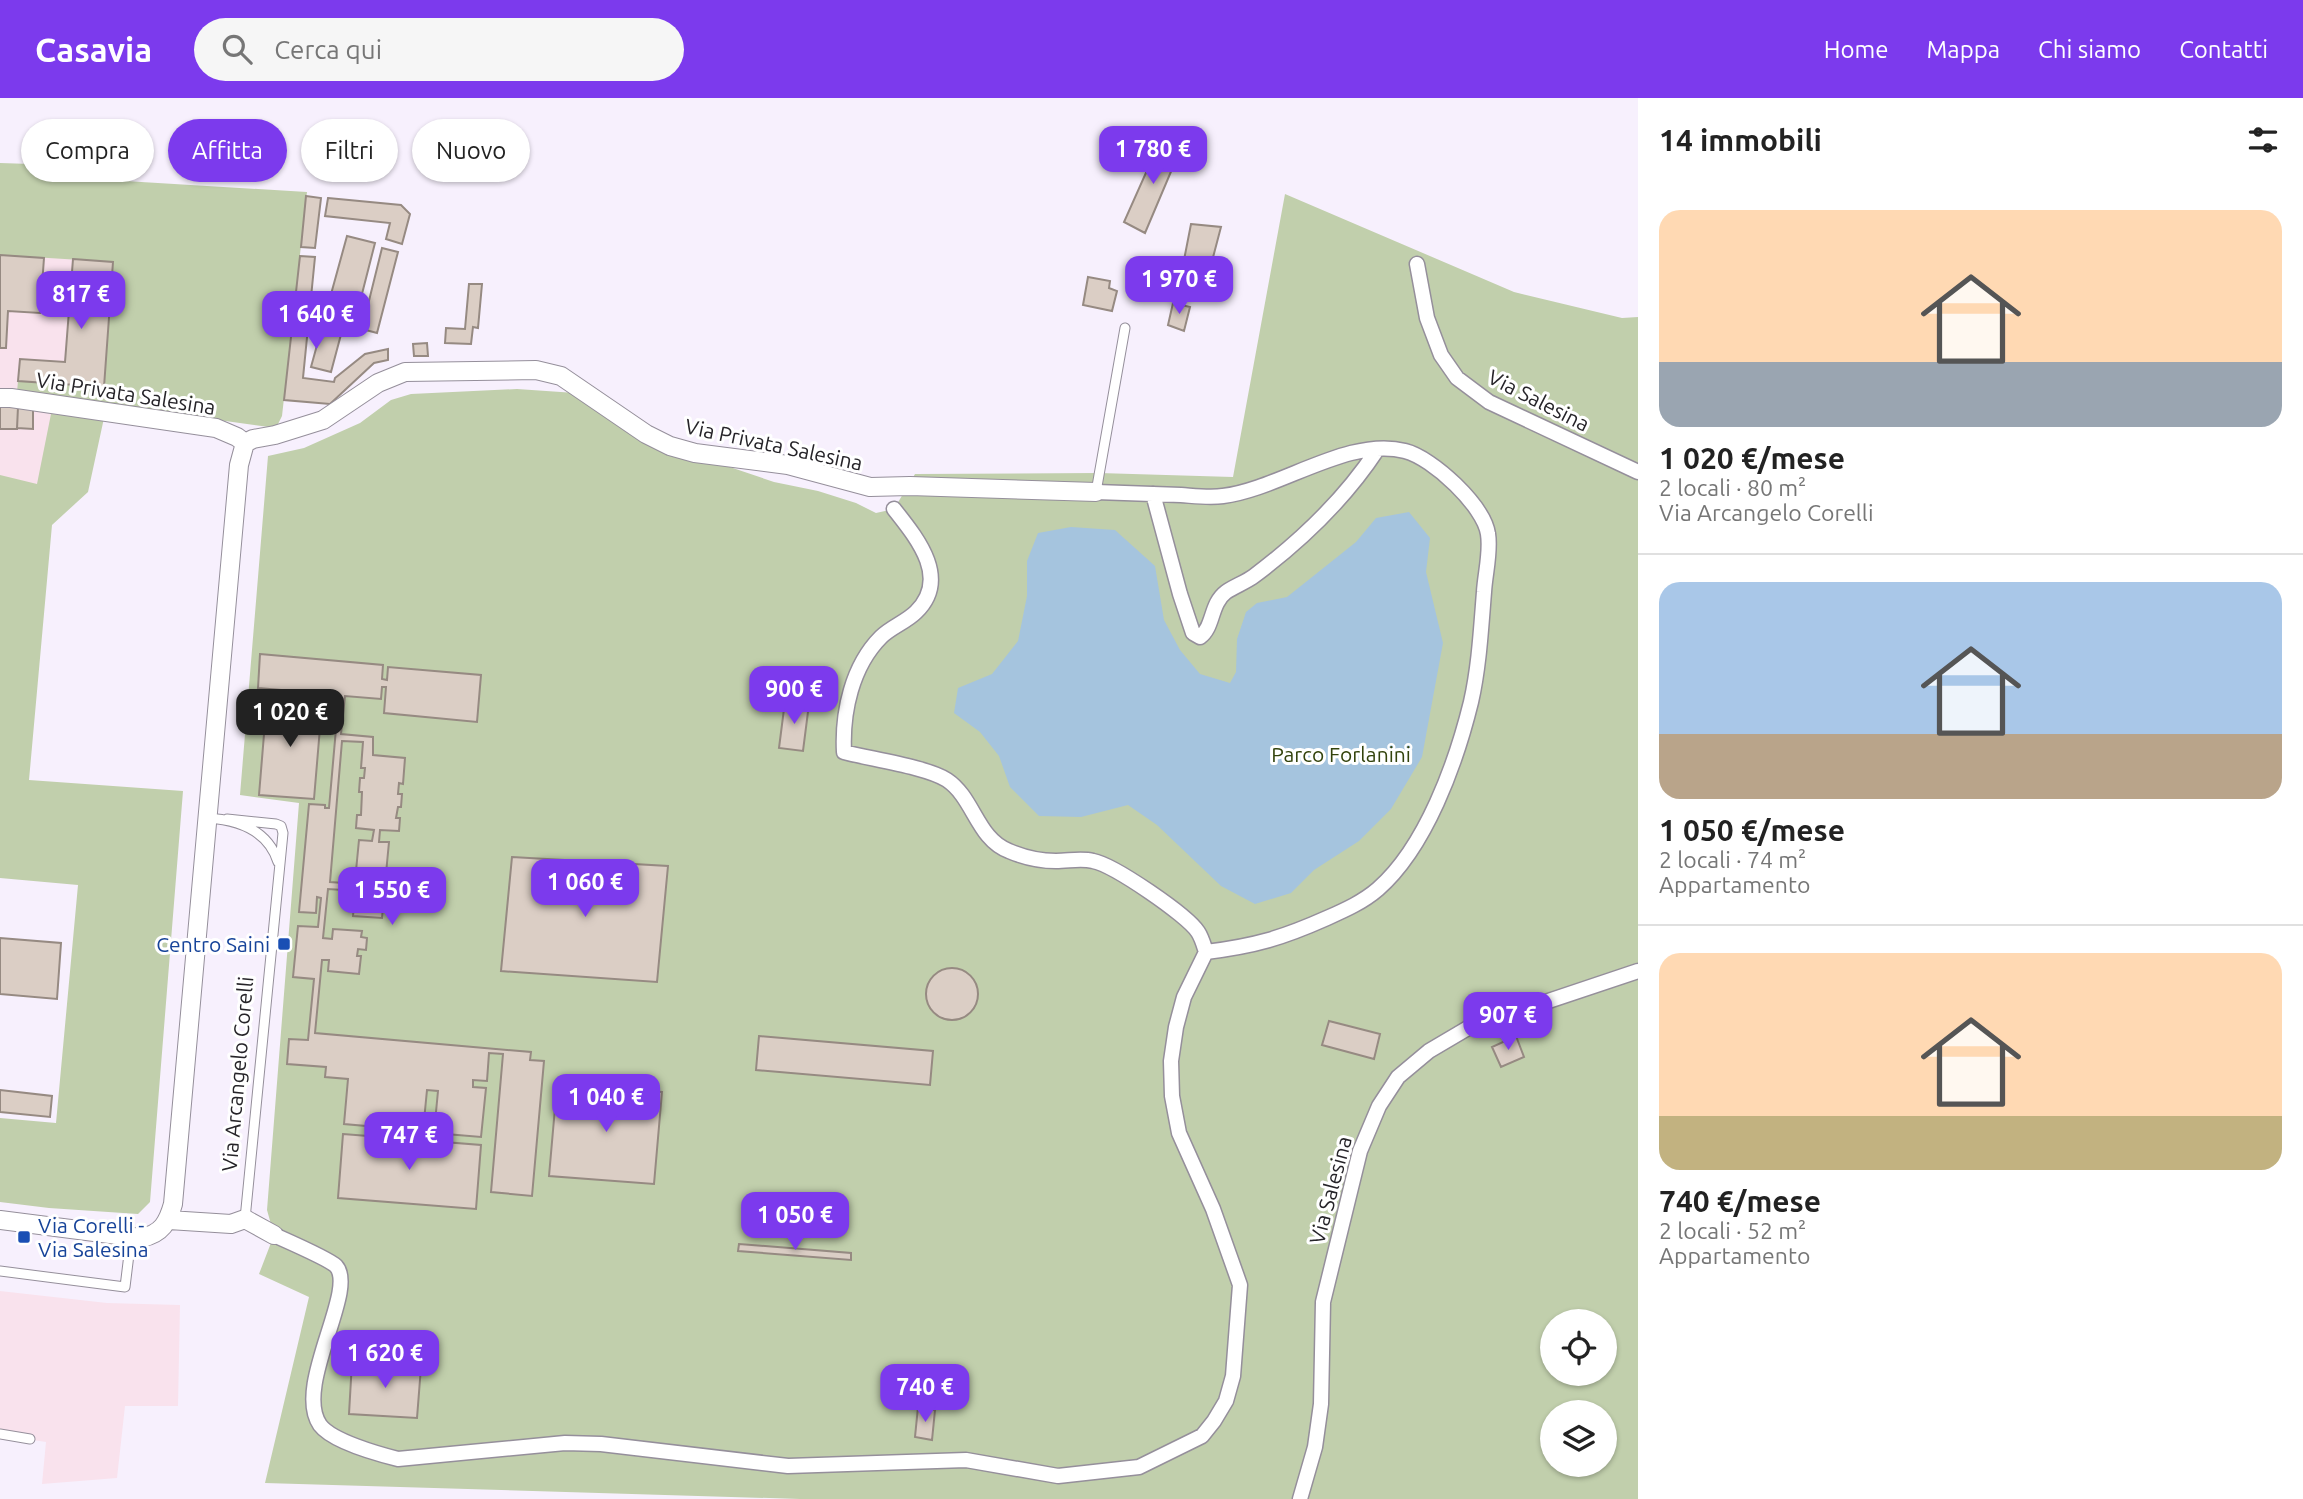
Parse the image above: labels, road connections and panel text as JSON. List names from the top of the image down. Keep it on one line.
{"streets":{"street":["Via Privata Salesina","Via Salesina"],"lane":["Via Arcangelo Corelli"]},"parks":["Parco Forlanini"],"places":{"transit":["Centro Saini","Via Corelli - Via Salesina"]},"page":{"header":"Casavia","search":"Cerca qui","nav":["Home","Mappa","Chi siamo","Contatti"],"heading":"14 immobili","chip":["Compra","Affitta","Filtri","Nuovo"],"price":["1 780 €","1 970 €","817 €","1 640 €","900 €","1 020 €","1 060 €","1 550 €","907 €","1 040 €","747 €","1 050 €","1 620 €","740 €"],"list":[{"name":"1 020 €/mese","note":"2 locali · 80 m² · Via Arcangelo Corelli"},{"name":"1 050 €/mese","note":"2 locali · 74 m² · Appartamento"},{"name":"740 €/mese","note":"2 locali · 52 m² · Appartamento"}]}}
